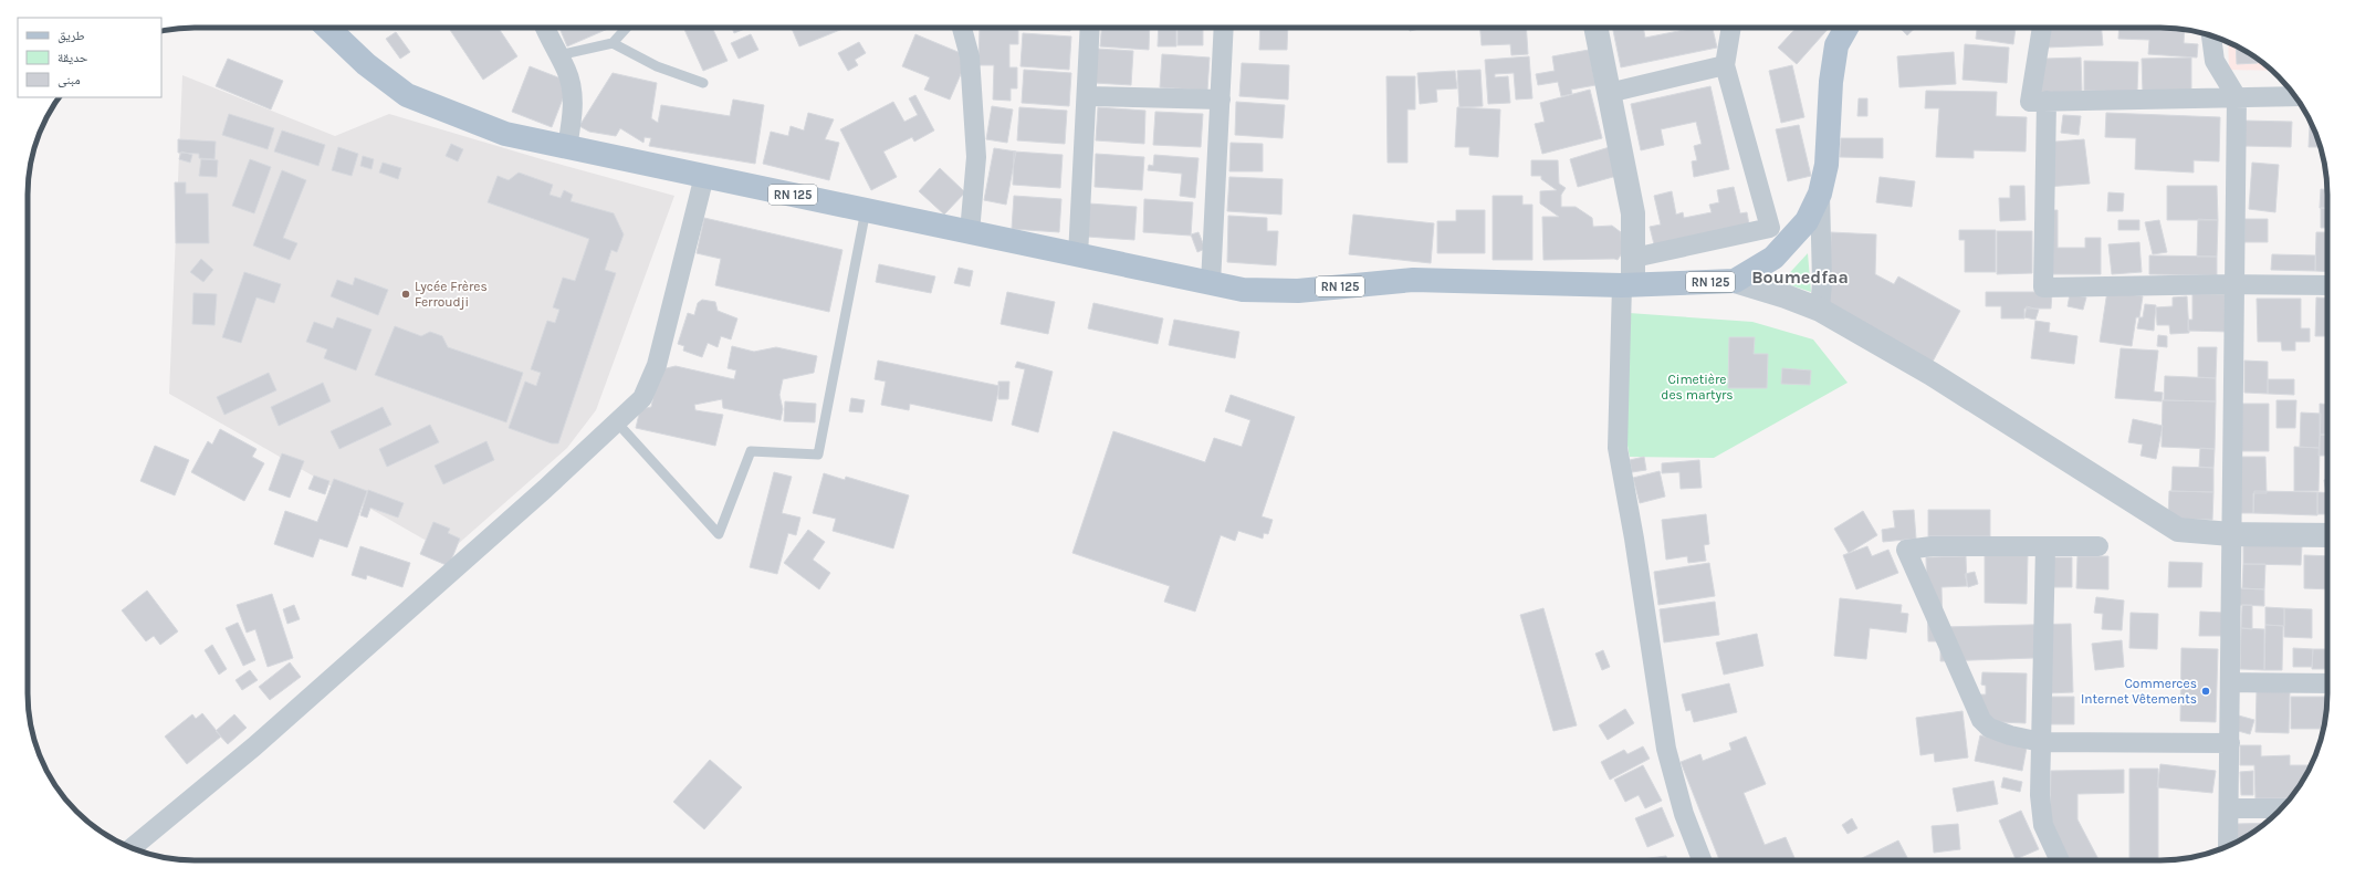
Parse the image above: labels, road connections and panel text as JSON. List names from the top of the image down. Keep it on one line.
{"streets":{"main road":["RN 125"]},"districts":["Boumedfaa"],"parks":["Cimetière des martyrs"],"places":["Lycée Frères Ferroudji","Commerces Internet Vêtements"],"legend":["طريق","حديقة","مبنى"]}
